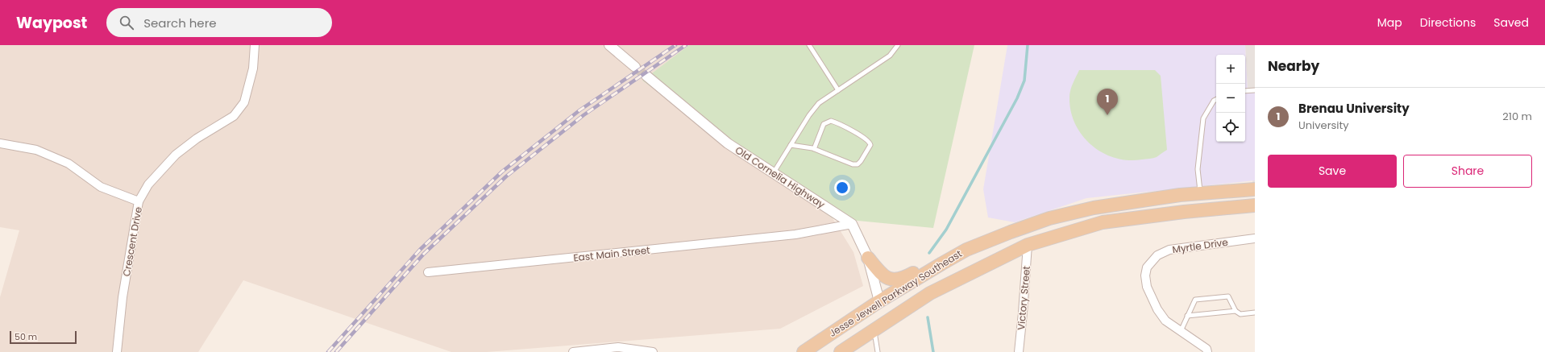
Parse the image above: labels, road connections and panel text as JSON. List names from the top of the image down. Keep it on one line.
{"streets":{"main road":["Jesse Jewell Parkway Southeast"],"street":["Old Cornelia Highway","Crescent Drive","Myrtle Drive","East Main Street","Victory Street"]},"crossings":[["Old Cornelia Highway","East Main Street"],["Jesse Jewell Parkway Southeast","Victory Street"]],"scale_bar":"50 m","page":{"header":"Waypost","search":"Search here","nav":["Map","Directions","Saved"],"heading":"Nearby","map_buttons":["+","−"],"list":[{"mark":"1","name":"Brenau University","note":"University","value":"210 m"}],"pins":"1","buttons":["Save","Share"],"scale":"50 m"}}
